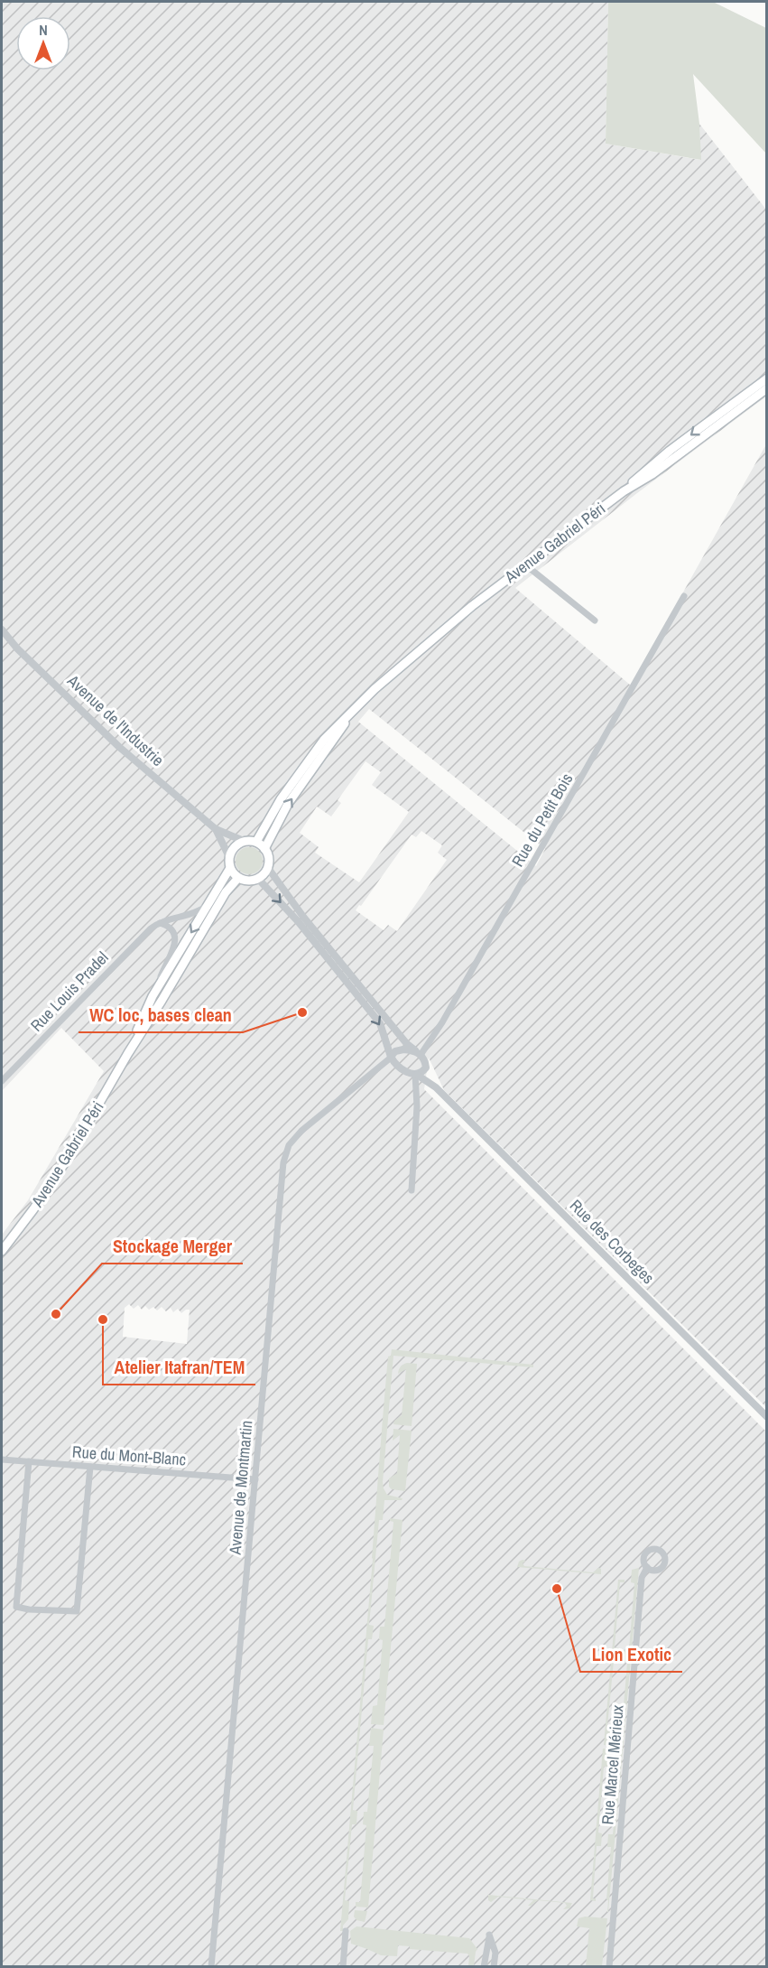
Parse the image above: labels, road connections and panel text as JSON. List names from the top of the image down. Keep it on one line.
{"streets":{"main road":["Avenue Gabriel Péri"],"street":["Avenue de l'Industrie","Rue du Petit Bois","Rue Louis Pradel","Rue des Corbeges","Rue du Mont-Blanc","Avenue de Montmartin","Rue Marcel Mérieux"]},"crossings":[["Avenue Gabriel Péri","Avenue de l'Industrie"],["Avenue Gabriel Péri","Rue Louis Pradel"],["Rue du Petit Bois","Rue des Corbeges"],["Rue des Corbeges","Avenue de Montmartin"],["Rue du Mont-Blanc","Avenue de Montmartin"]],"places":["WC loc, bases clean","Stockage Merger","Atelier Itafran/TEM","Lion Exotic"],"north":"top"}
